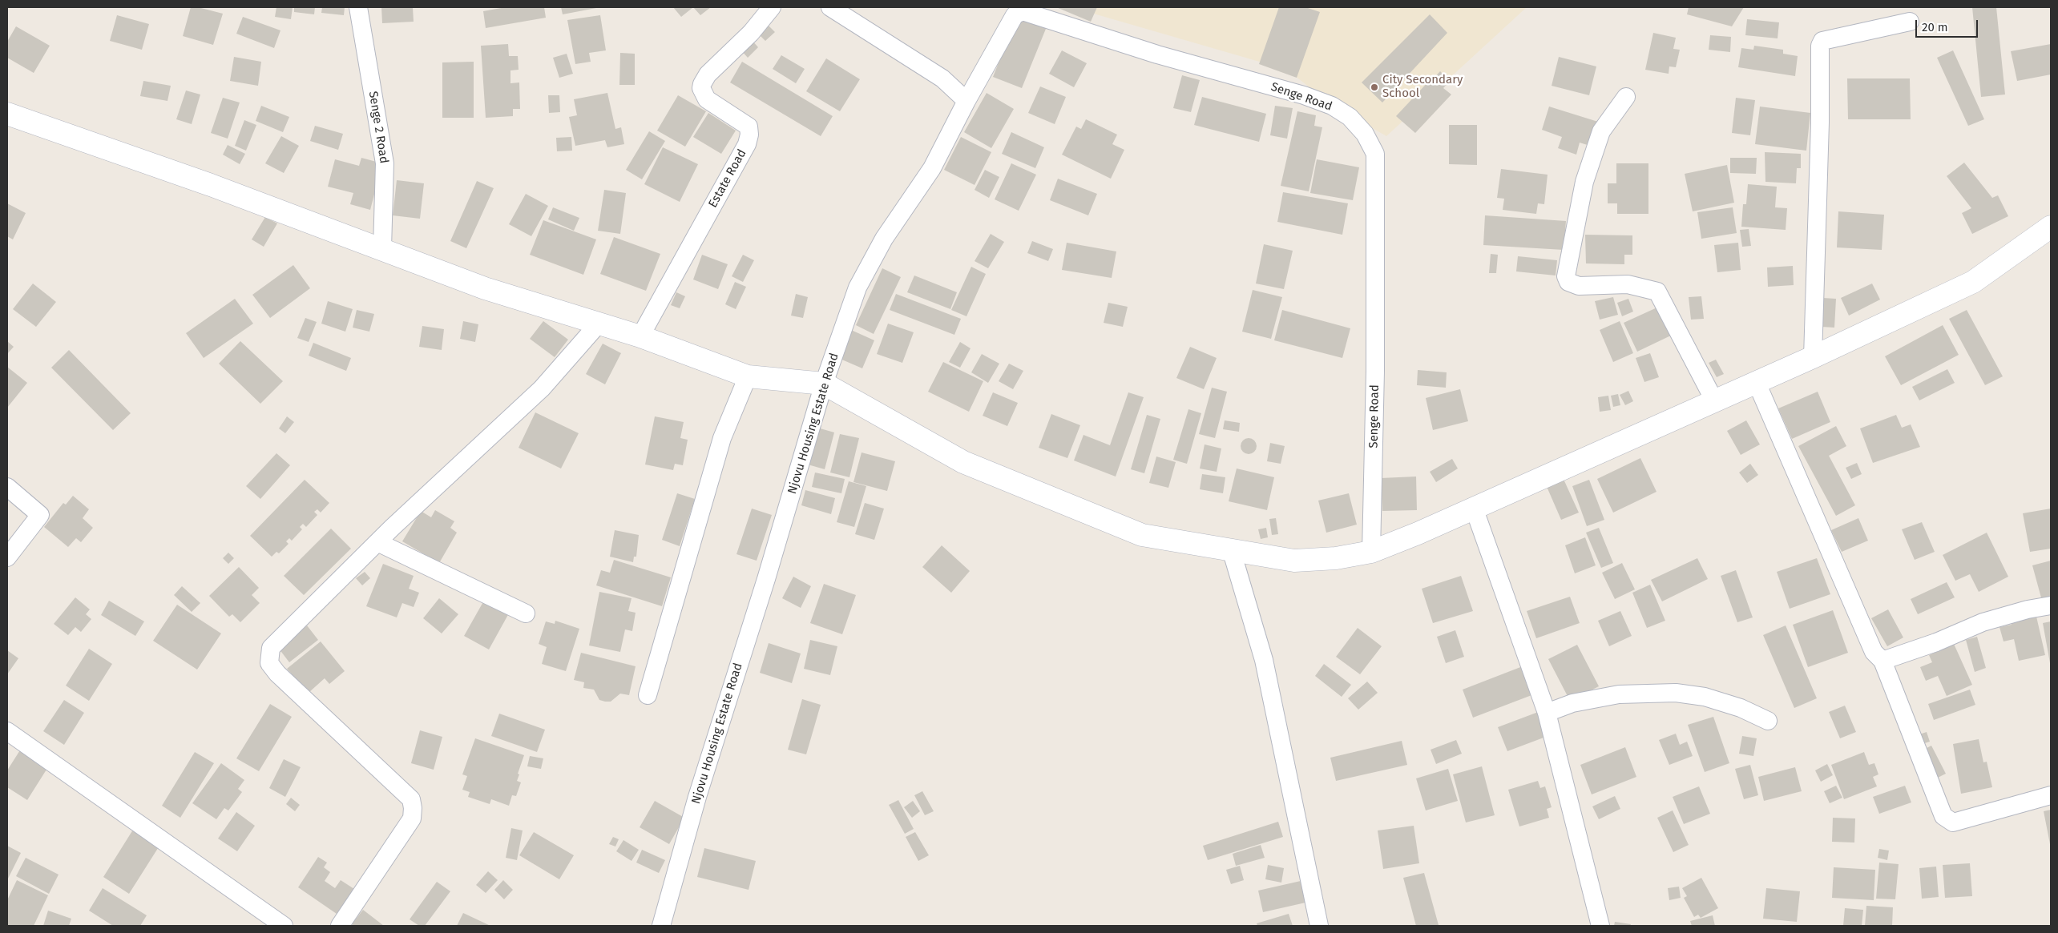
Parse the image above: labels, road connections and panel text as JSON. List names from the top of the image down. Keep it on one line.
{"streets":{"street":["Senge Road","Senge 2 Road","Estate Road","Njovu Housing Estate Road"]},"crossings":[["Senge Road","Njovu Housing Estate Road"]],"places":["City Secondary School"],"scale_bar":"20 m"}
